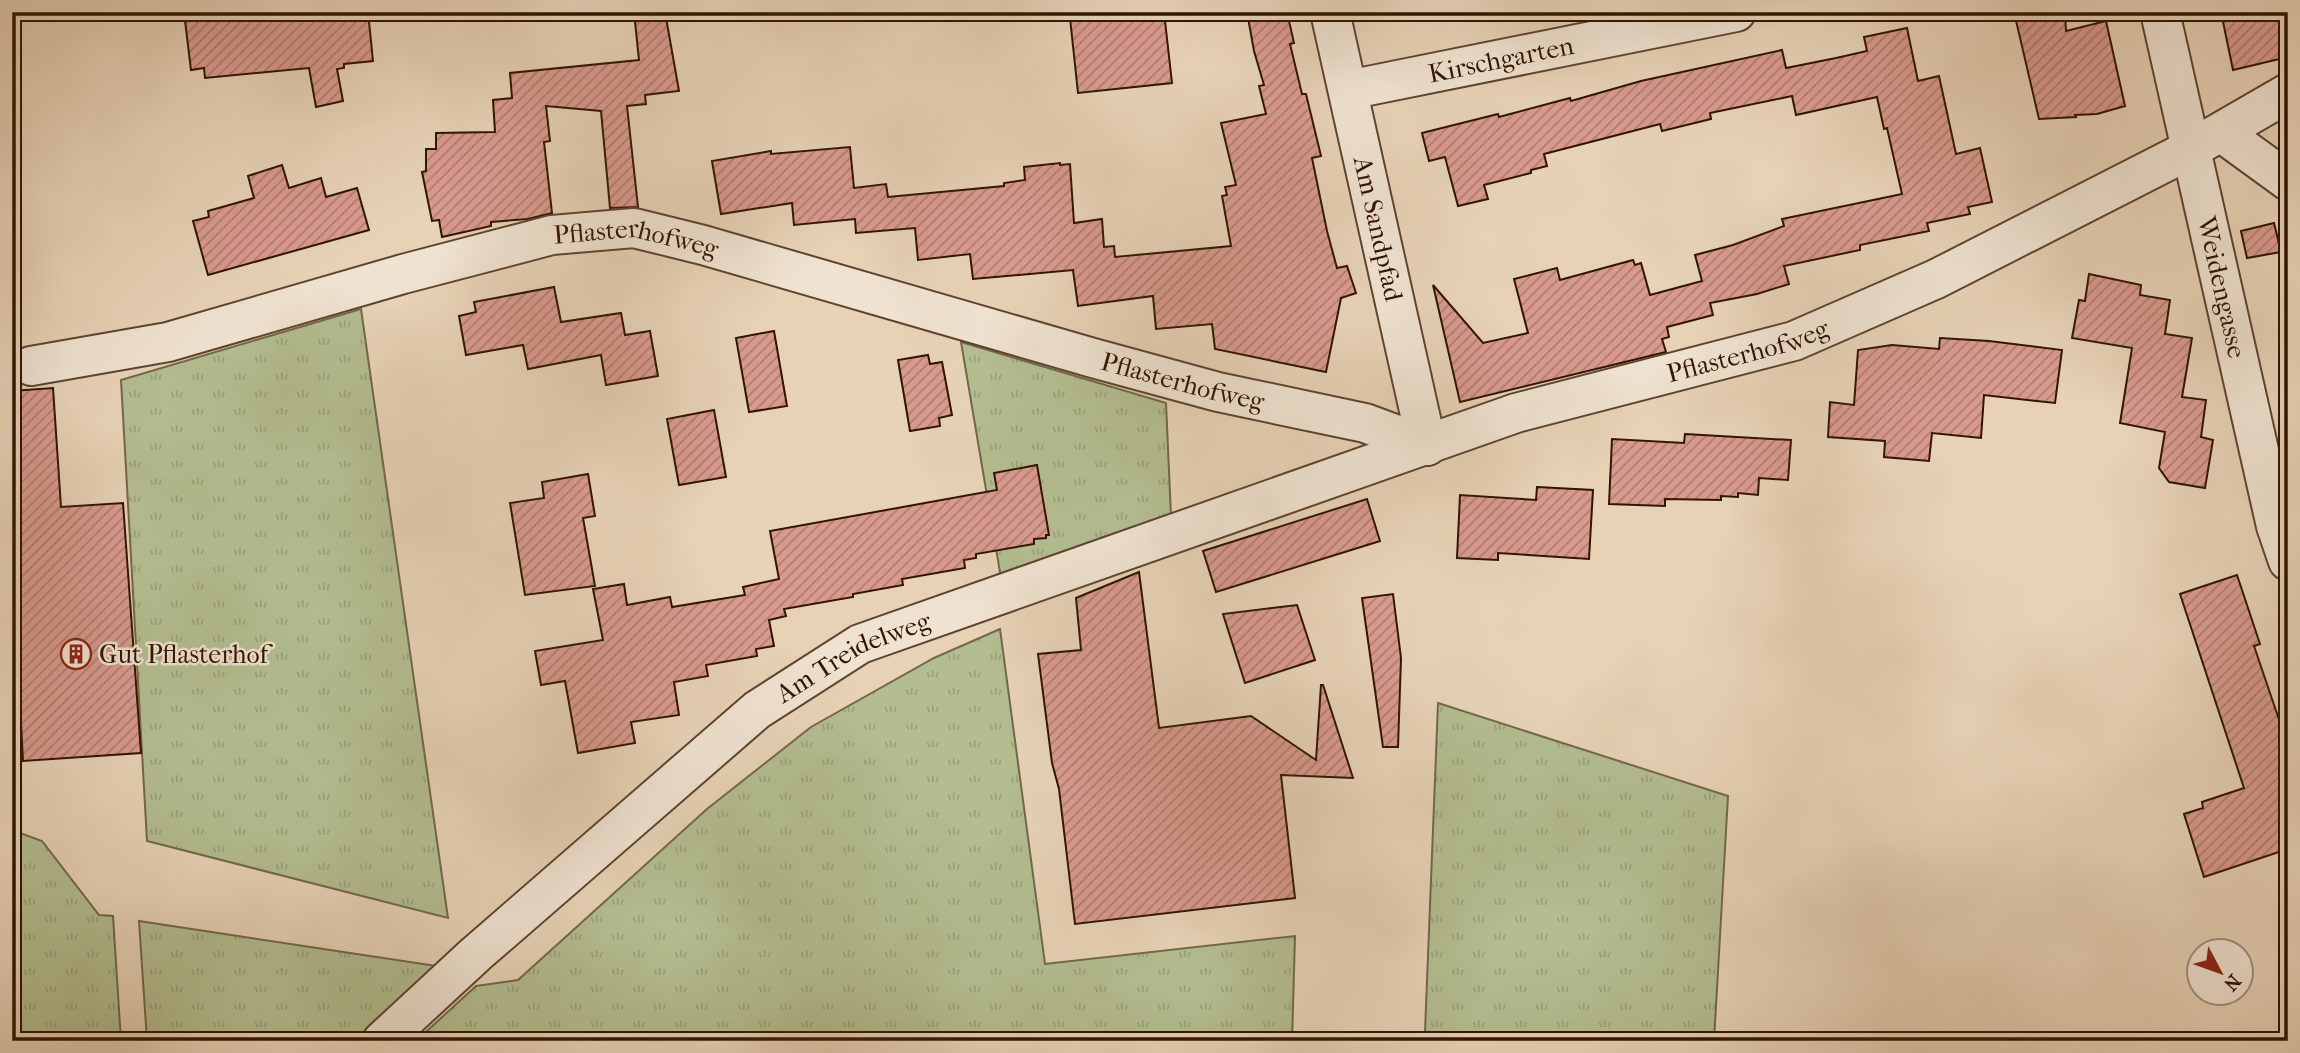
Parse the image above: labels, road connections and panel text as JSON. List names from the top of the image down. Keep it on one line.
{"streets":{"street":["Kirschgarten","Am Sandpfad","Pflasterhofweg","Weidengasse","Am Treidelweg"]},"crossings":[["Kirschgarten","Am Sandpfad"],["Am Sandpfad","Pflasterhofweg"],["Am Sandpfad","Am Treidelweg"],["Pflasterhofweg","Weidengasse"],["Pflasterhofweg","Am Treidelweg"]],"places":{"building":["Gut Pflasterhof"]},"north":"bottom right"}
